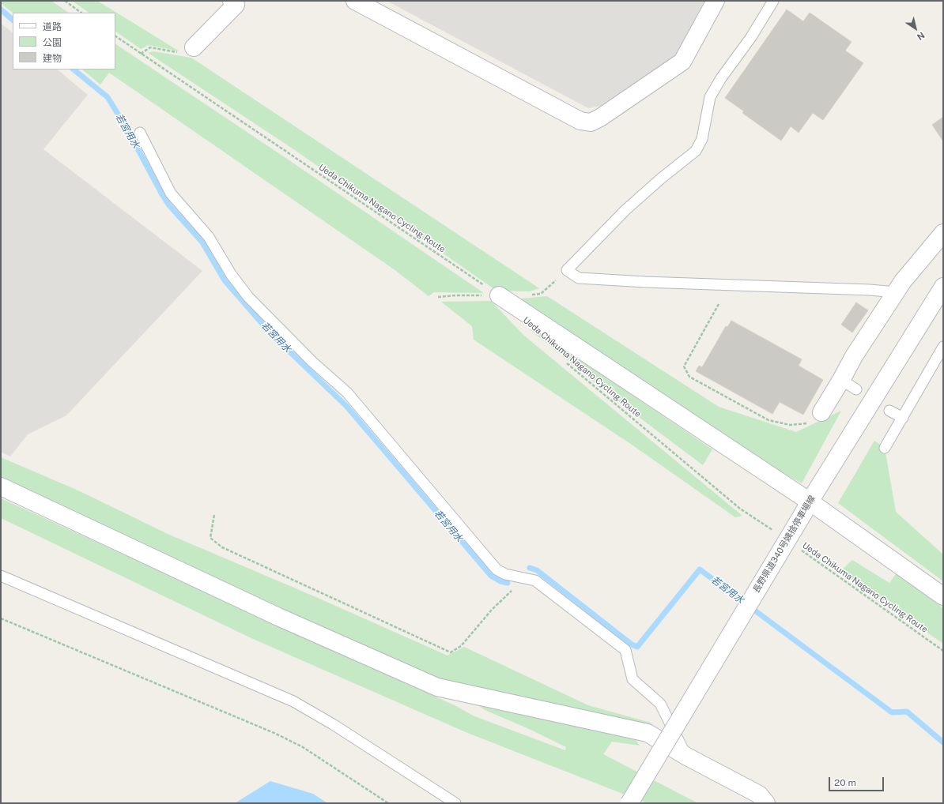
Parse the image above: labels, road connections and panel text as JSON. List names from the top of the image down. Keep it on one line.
{"streets":{"street":["長野県道340号姨捨停車場線"],"path":["Ueda Chikuma Nagano Cycling Route"]},"water":["若宮用水"],"legend":["道路","公園","建物"],"scale_bar":"20 m","north":"bottom right"}
